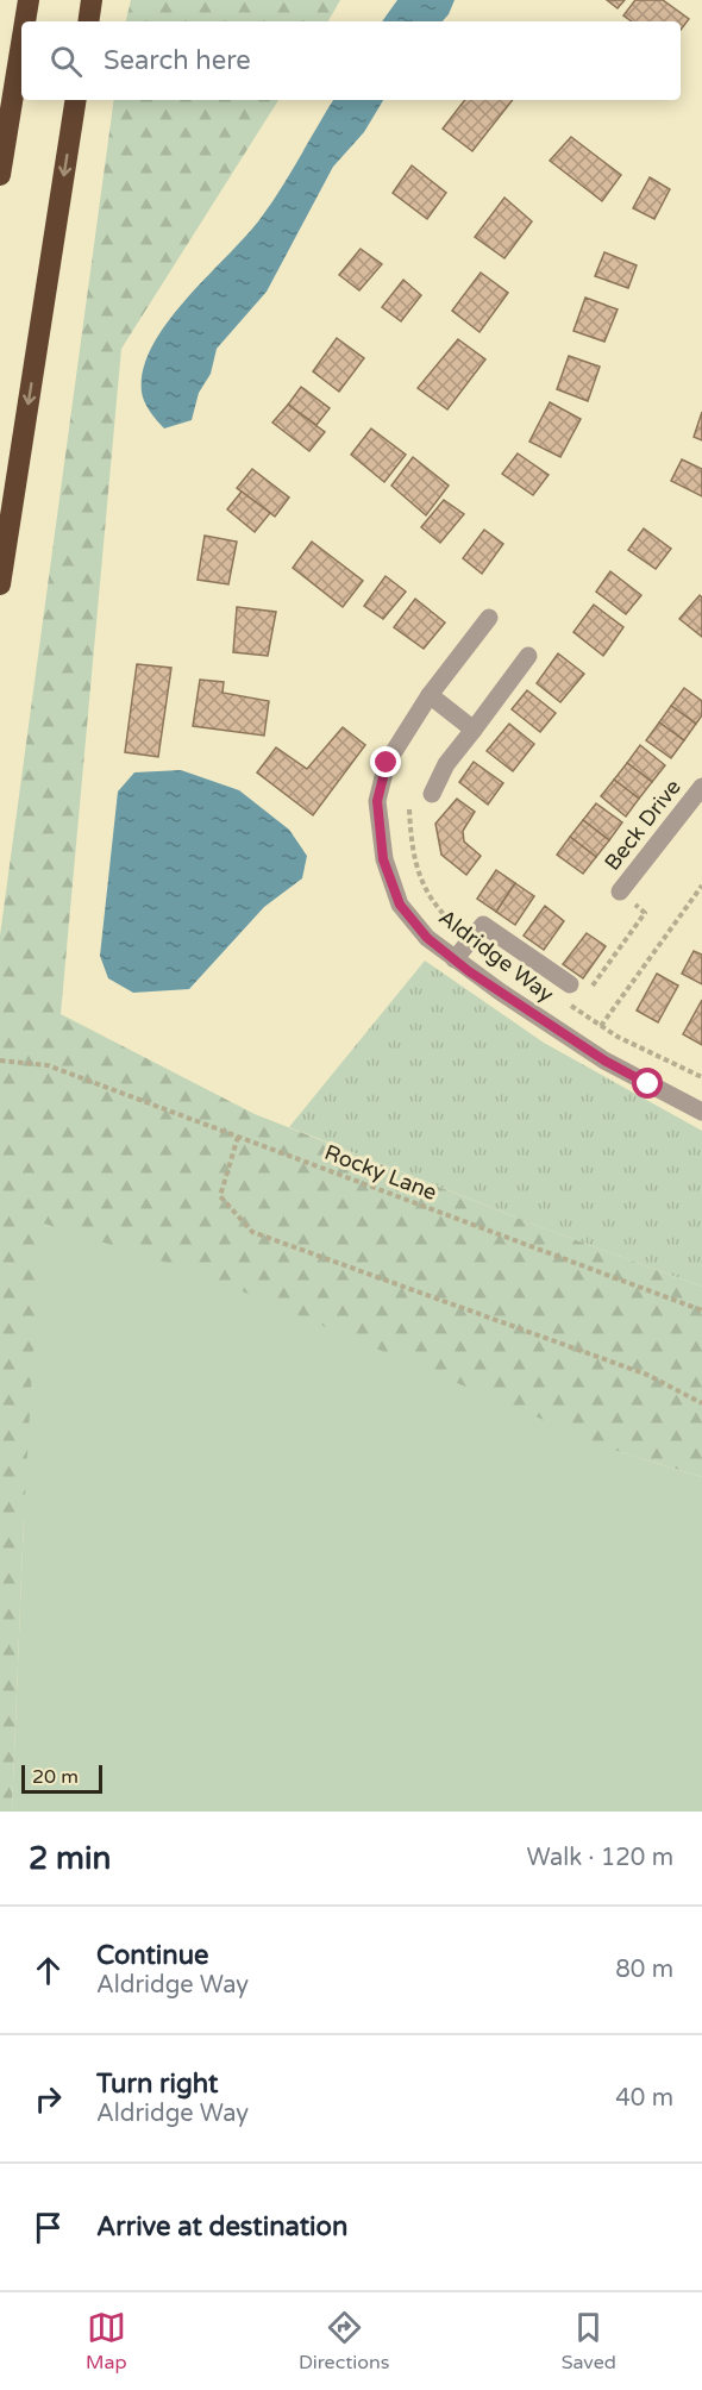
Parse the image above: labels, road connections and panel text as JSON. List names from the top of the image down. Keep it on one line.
{"streets":{"street":["Beck Drive","Aldridge Way"],"path":["Rocky Lane"]},"scale_bar":"20 m","page":{"search":"Search here","scale":"20 m","heading":["2 min","Walk · 120 m"],"list":[["Continue","Aldridge Way","80 m"],["Turn right","Aldridge Way","40 m"],"Arrive at destination"],"nav":["Map","Directions","Saved"]}}
